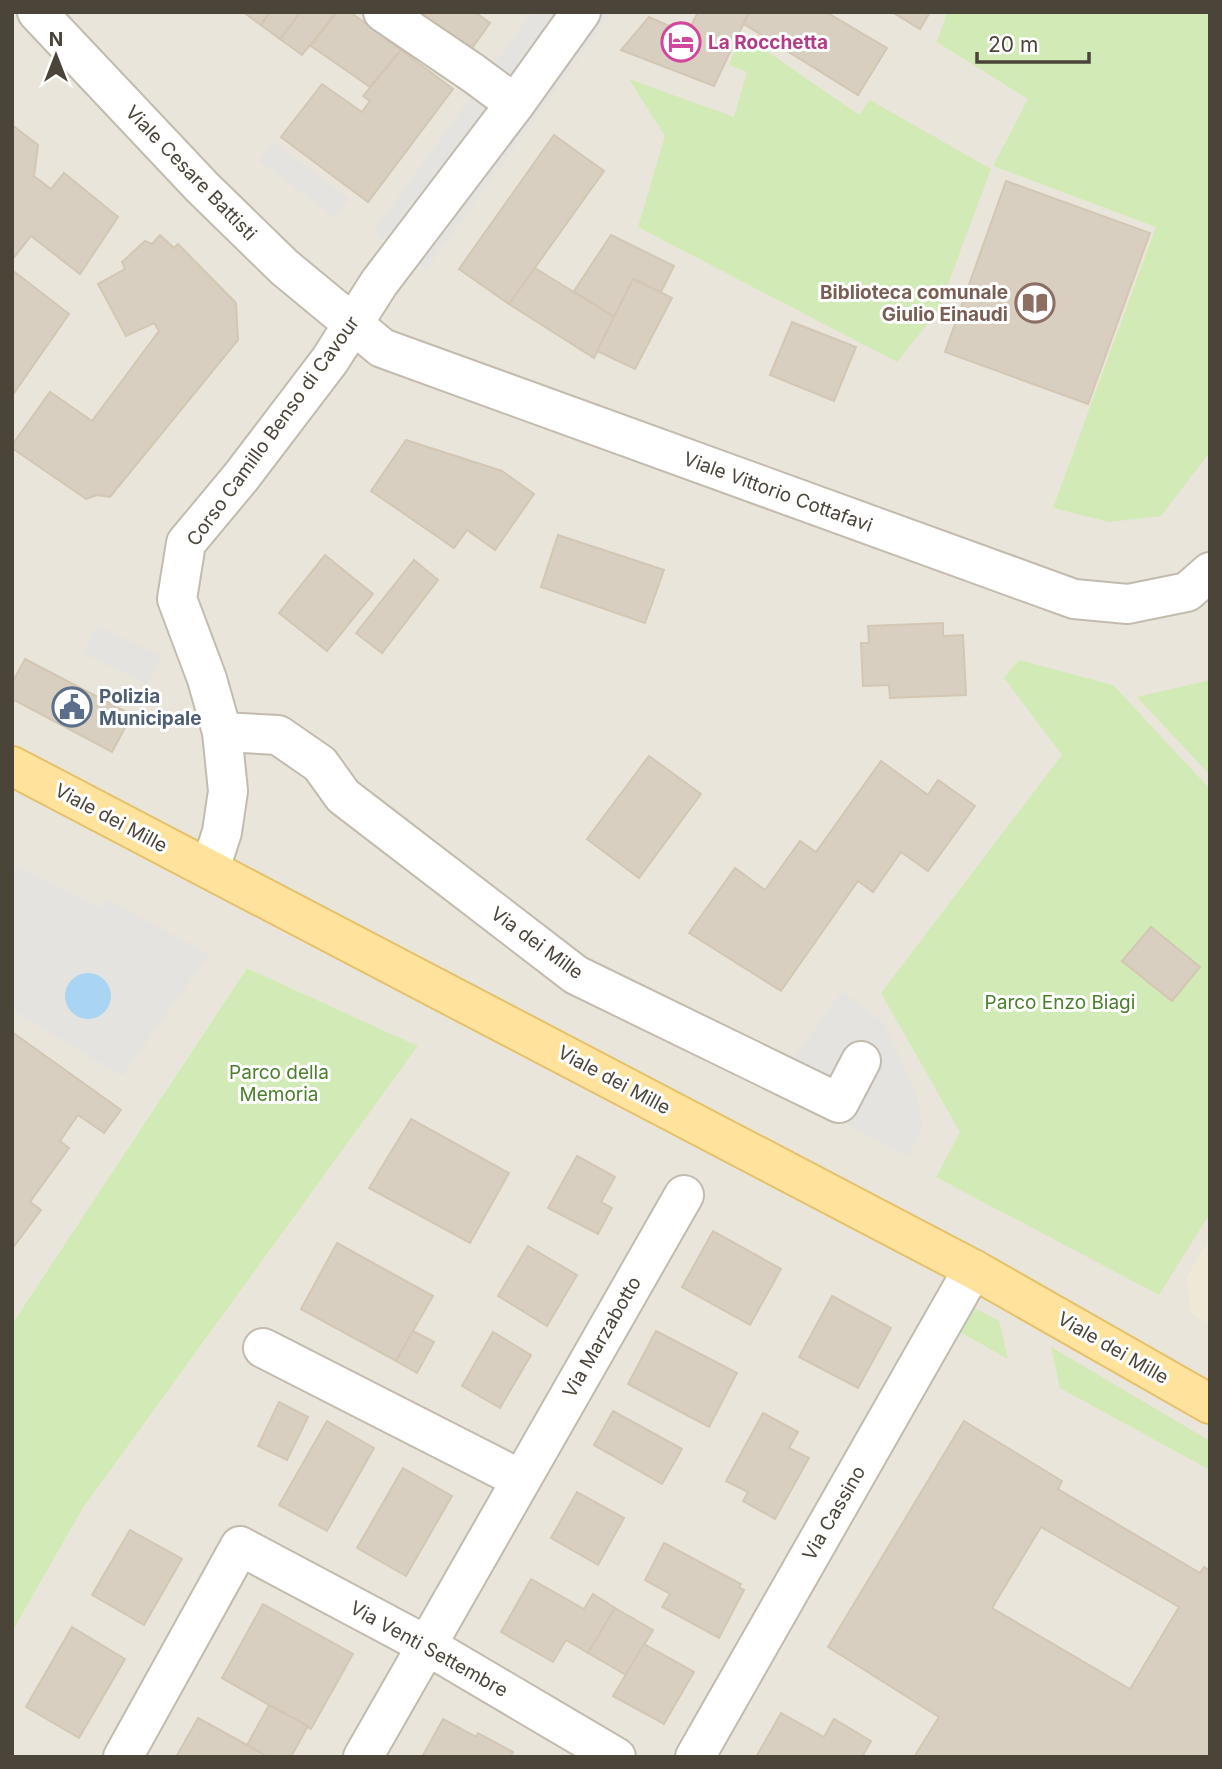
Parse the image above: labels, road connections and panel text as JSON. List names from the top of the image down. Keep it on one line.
{"streets":{"main road":["Viale dei Mille"],"street":["Viale Cesare Battisti","Corso Camillo Benso di Cavour","Viale Vittorio Cottafavi","Via dei Mille","Via Marzabotto","Via Cassino","Via Venti Settembre"]},"crossings":[["Viale Cesare Battisti","Corso Camillo Benso di Cavour"],["Viale Cesare Battisti","Viale Vittorio Cottafavi"],["Corso Camillo Benso di Cavour","Viale Vittorio Cottafavi"],["Corso Camillo Benso di Cavour","Viale dei Mille"],["Corso Camillo Benso di Cavour","Via dei Mille"],["Viale dei Mille","Via Cassino"],["Via Marzabotto","Via Venti Settembre"]],"parks":["Parco Enzo Biagi","Parco della Memoria"],"places":{"hotel":["La Rocchetta"],"library":["Biblioteca comunale Giulio Einaudi"],"public building":["Polizia Municipale"]},"scale_bar":"20 m","north":"top"}
